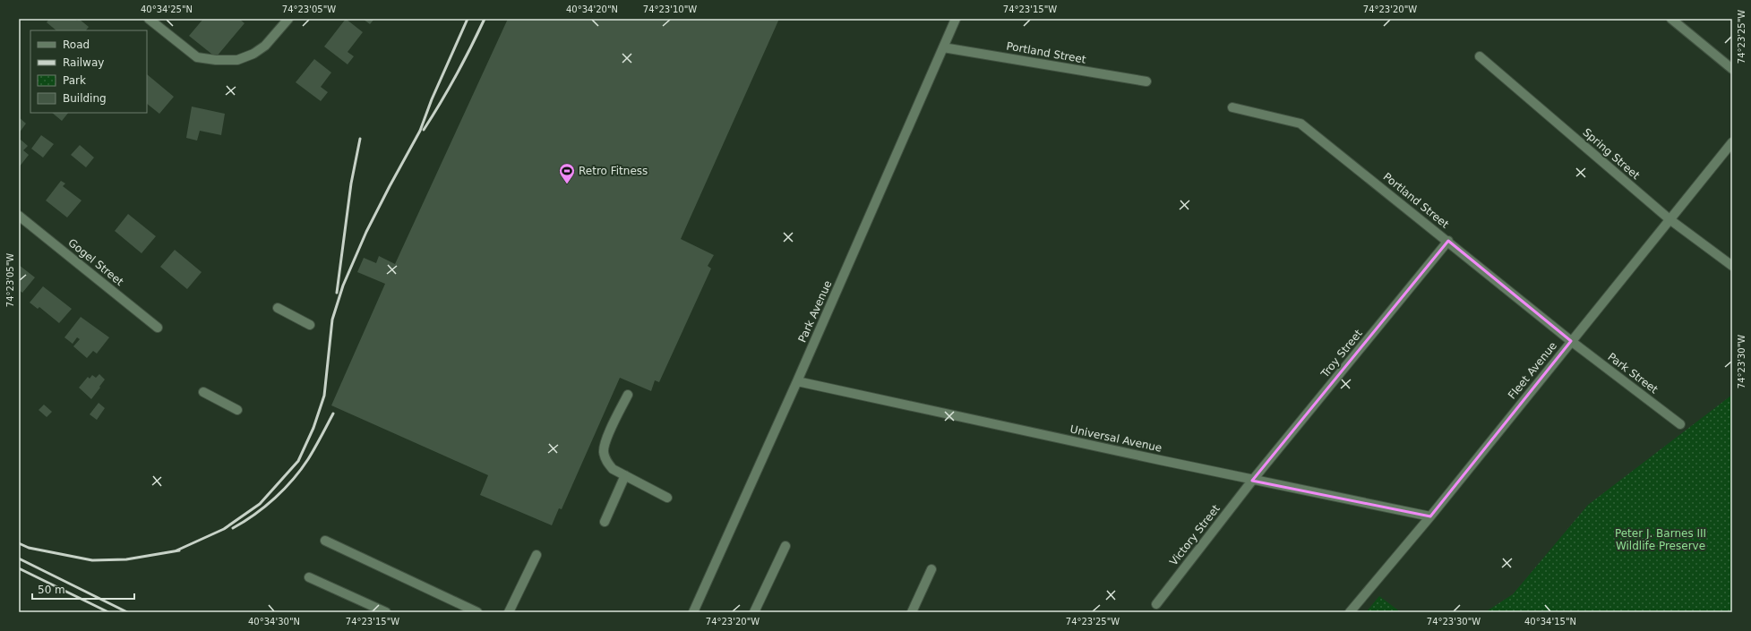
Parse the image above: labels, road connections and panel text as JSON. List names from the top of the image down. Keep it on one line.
{"streets":{"street":["Portland Street","Spring Street","Gogel Street","Park Avenue","Troy Street","Fleet Avenue","Park Street","Universal Avenue","Victory Street"]},"crossings":[["Portland Street","Park Avenue"],["Portland Street","Troy Street"],["Portland Street","Fleet Avenue"],["Portland Street","Park Street"],["Spring Street","Fleet Avenue"],["Park Avenue","Universal Avenue"],["Troy Street","Universal Avenue"],["Troy Street","Victory Street"],["Fleet Avenue","Park Street"],["Fleet Avenue","Universal Avenue"],["Universal Avenue","Victory Street"]],"parks":["Peter J. Barnes III Wildlife Preserve"],"places":{"sports":["Retro Fitness"]},"legend":["Road","Railway","Park","Building"],"scale_bar":"50 m","coordinates":["40°34'25\"N","74°23'05\"W","40°34'20\"N","74°23'10\"W","74°23'15\"W","74°23'20\"W","74°23'25\"W","74°23'30\"W","40°34'30\"N","40°34'15\"N"]}
